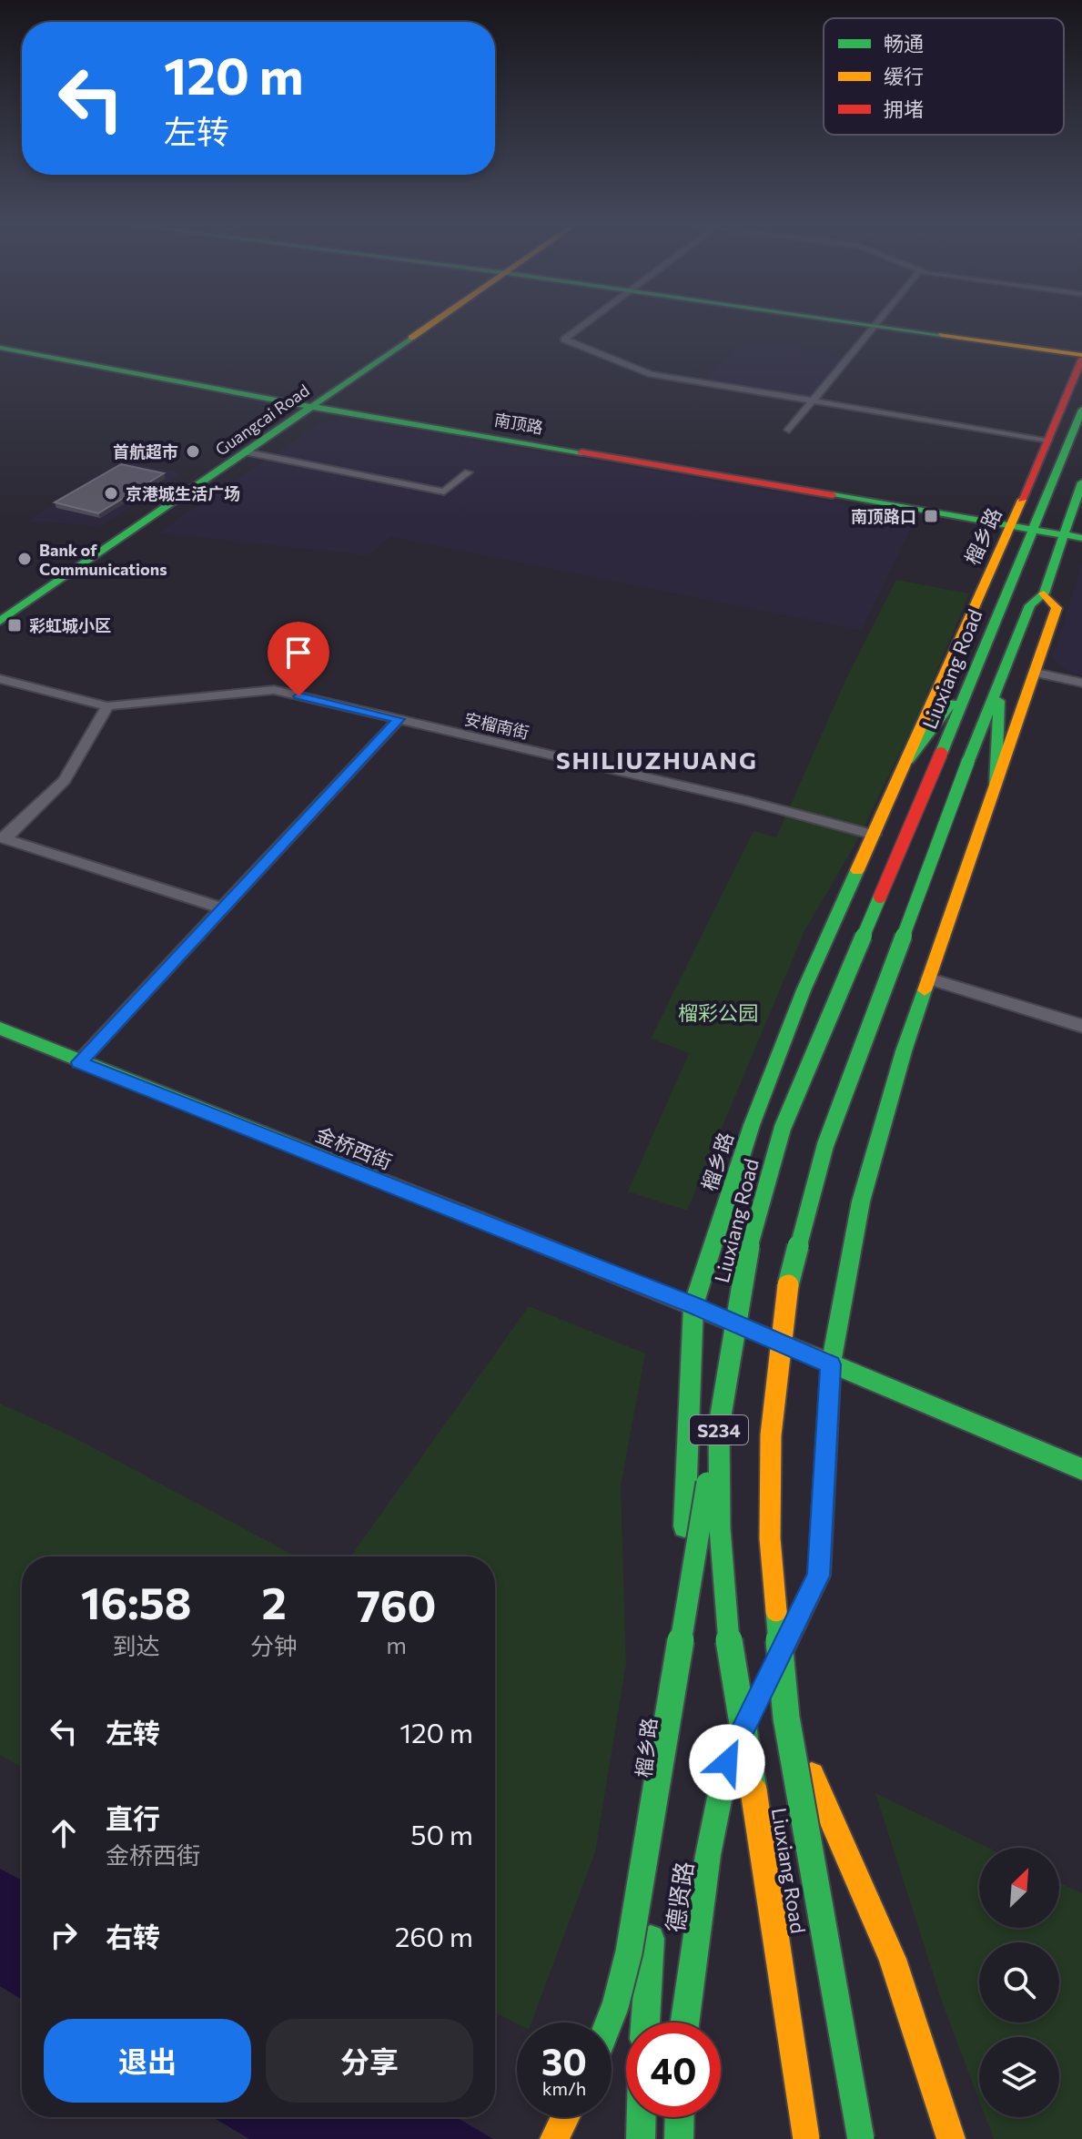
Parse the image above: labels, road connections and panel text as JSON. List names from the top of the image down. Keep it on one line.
{"streets":{"main road":["Guangcai Road","南顶路","榴乡路","Liuxiang Road","金桥西街","S234","德贤路"],"street":["安榴南街"]},"crossings":[["Guangcai Road","南顶路"],["南顶路","榴乡路"],["南顶路","Liuxiang Road"],["榴乡路","安榴南街"],["榴乡路","金桥西街"],["金桥西街","德贤路"]],"districts":["SHILIUZHUANG"],"parks":["榴彩公园"],"places":{"other":["首航超市","京港城生活广场","Bank of Communications"],"transit":["南顶路口","彩虹城小区"]},"legend":["畅通","缓行","拥堵"],"north":"top right","page":{"turn":["120 m","左转"],"eta":["16:58","到达","2","分钟","760","m"],"list":[{"name":"左转","value":"120 m"},{"name":"直行","note":"金桥西街","value":"50 m"},{"name":"右转","value":"260 m"}],"buttons":["退出","分享"],"speed":"30 km/h","limit":"40"}}
